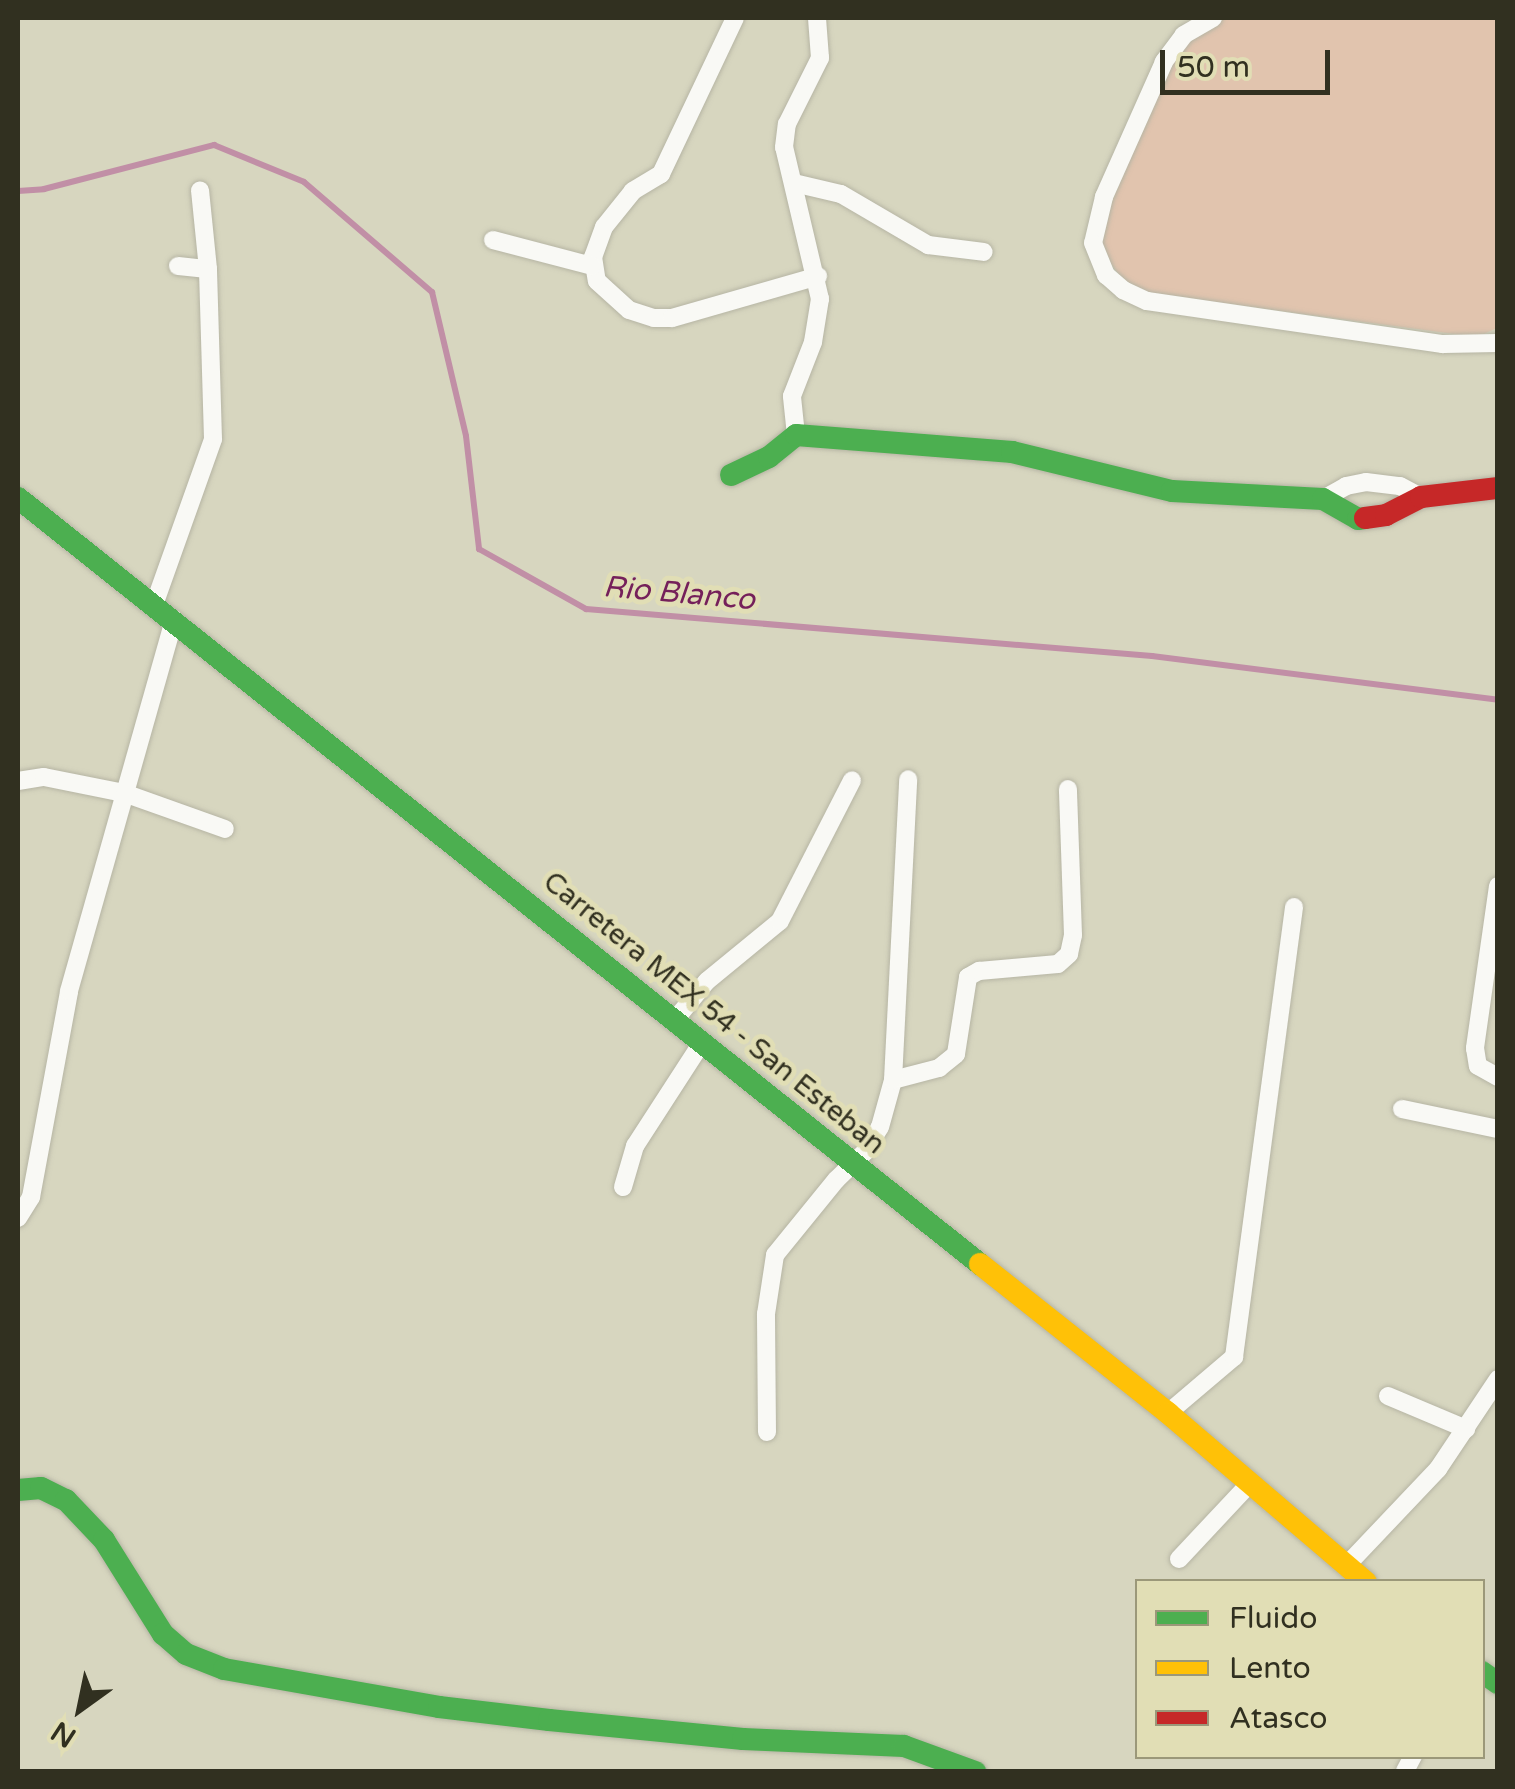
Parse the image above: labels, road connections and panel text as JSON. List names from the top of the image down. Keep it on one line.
{"streets":{"street":["Carretera MEX 54 - San Esteban"]},"water":["Rio Blanco"],"legend":["Fluido","Lento","Atasco"],"scale_bar":"50 m","north":"bottom left"}
